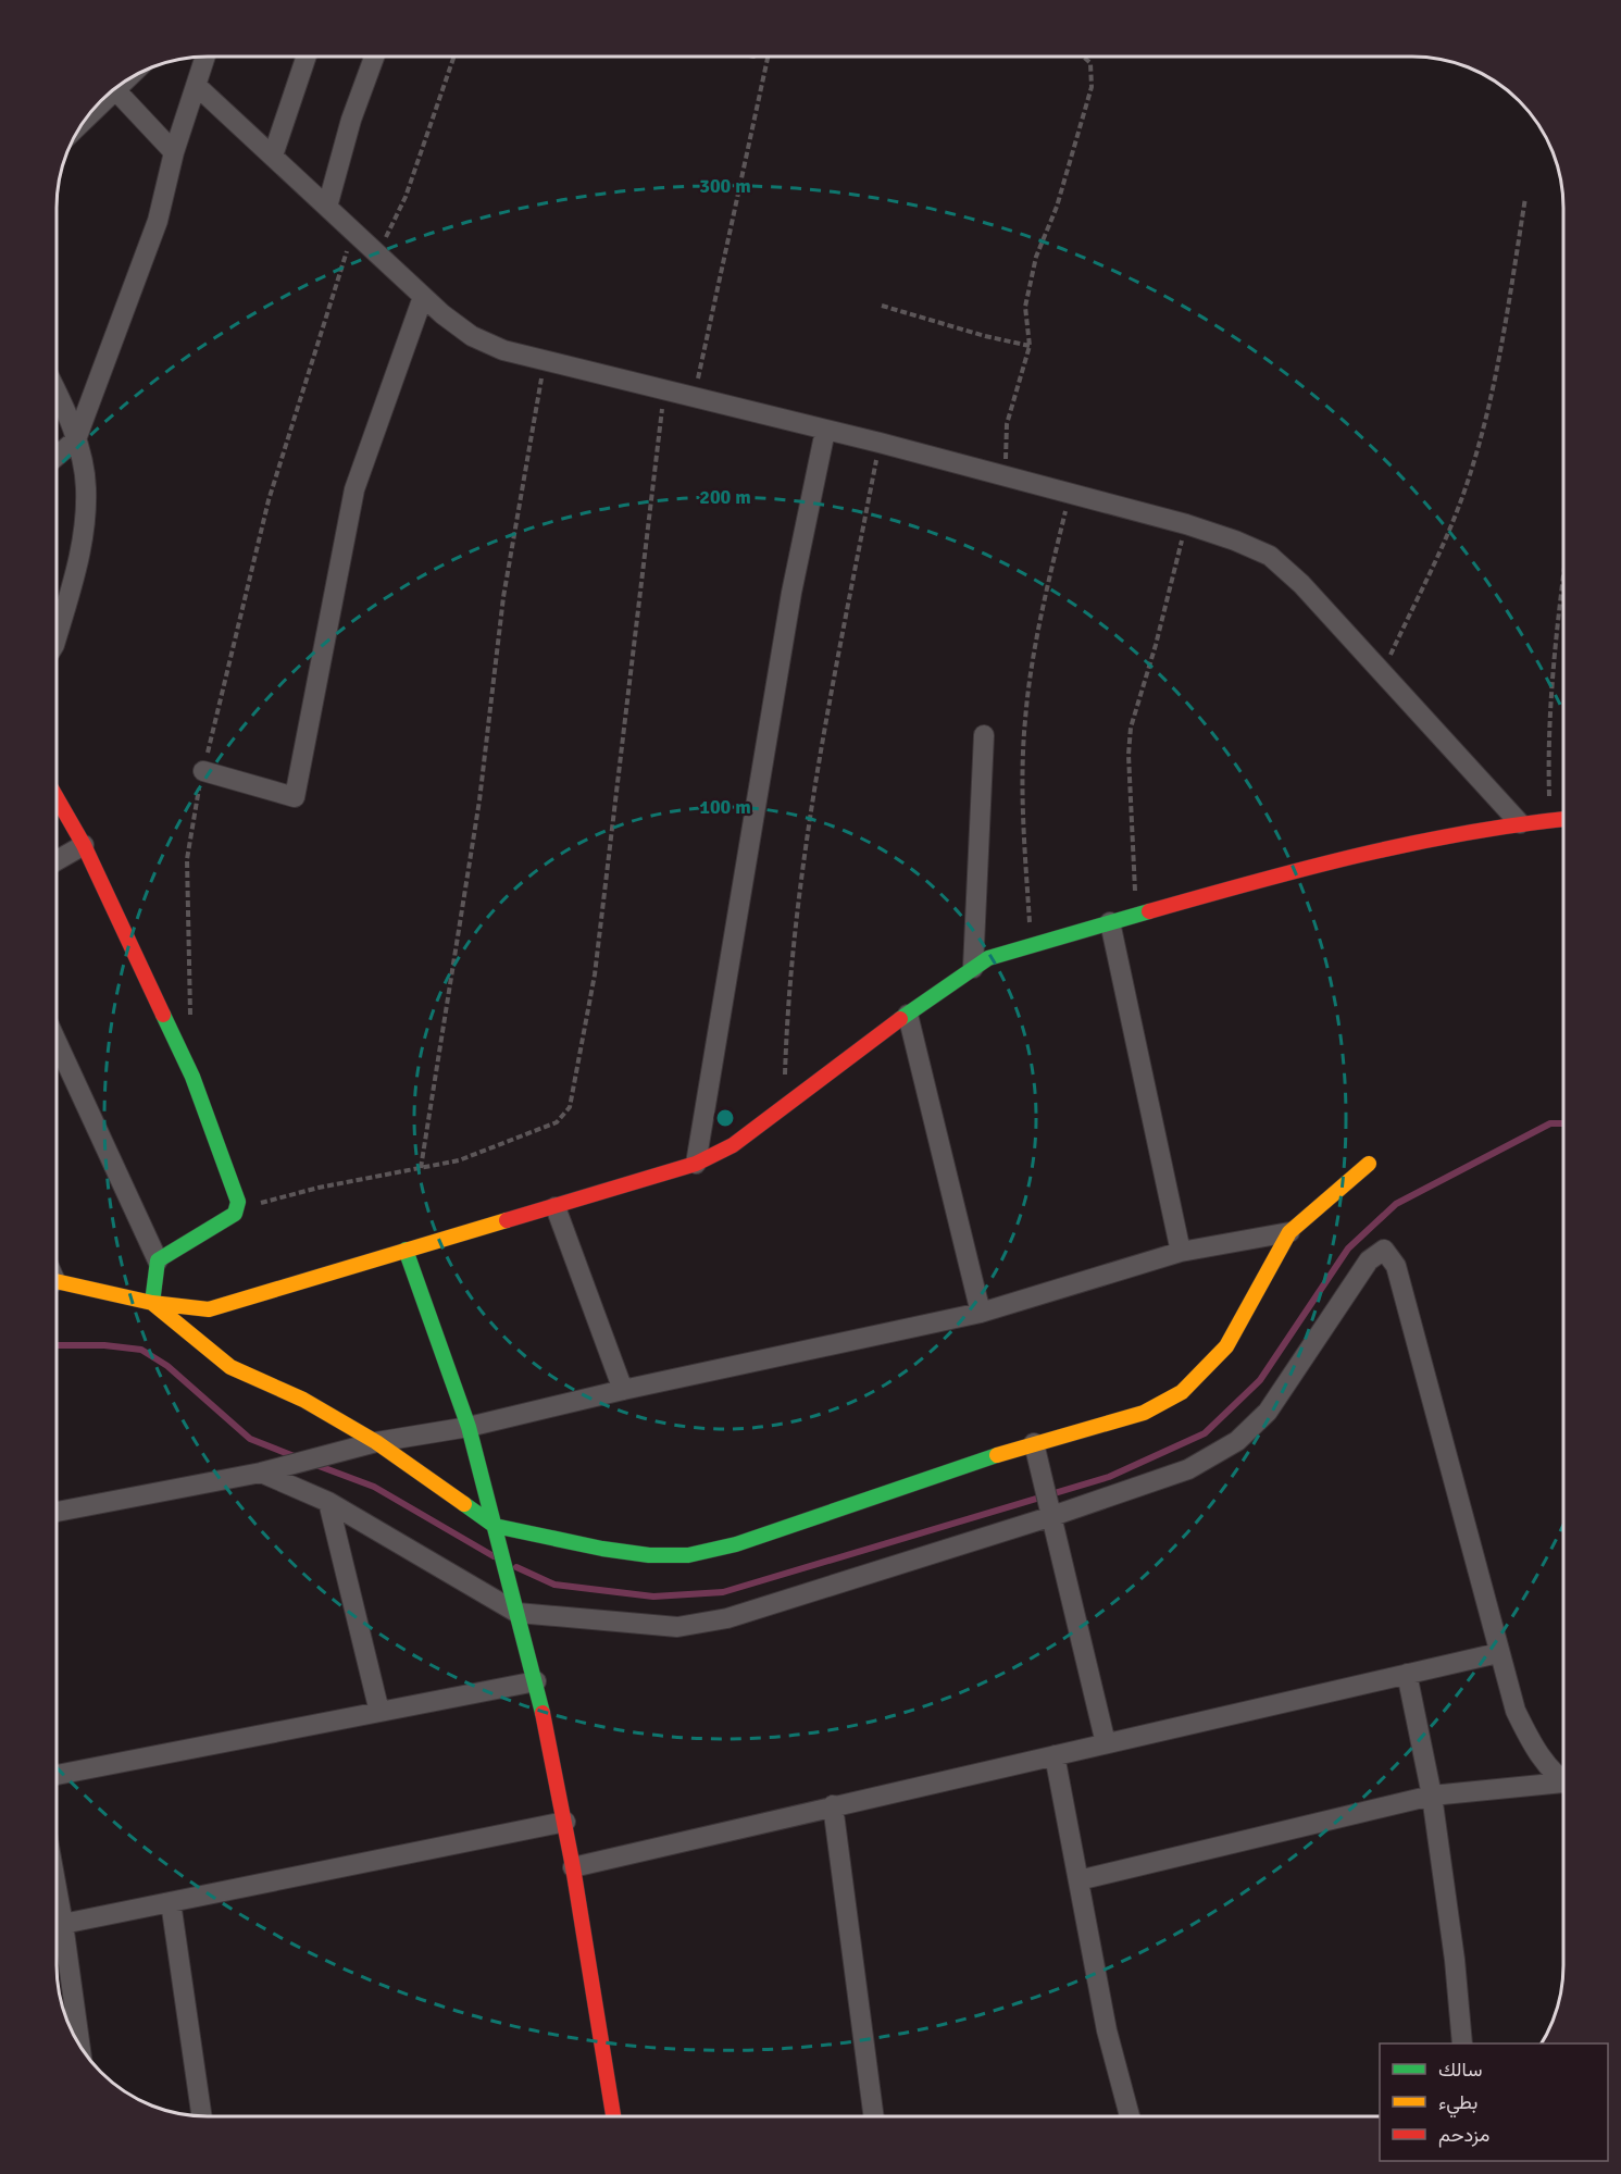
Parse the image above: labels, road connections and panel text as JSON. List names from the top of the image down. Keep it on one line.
{"legend":["سالك","بطيء","مزدحم"],"rings":["300 m","200 m","100 m"]}
